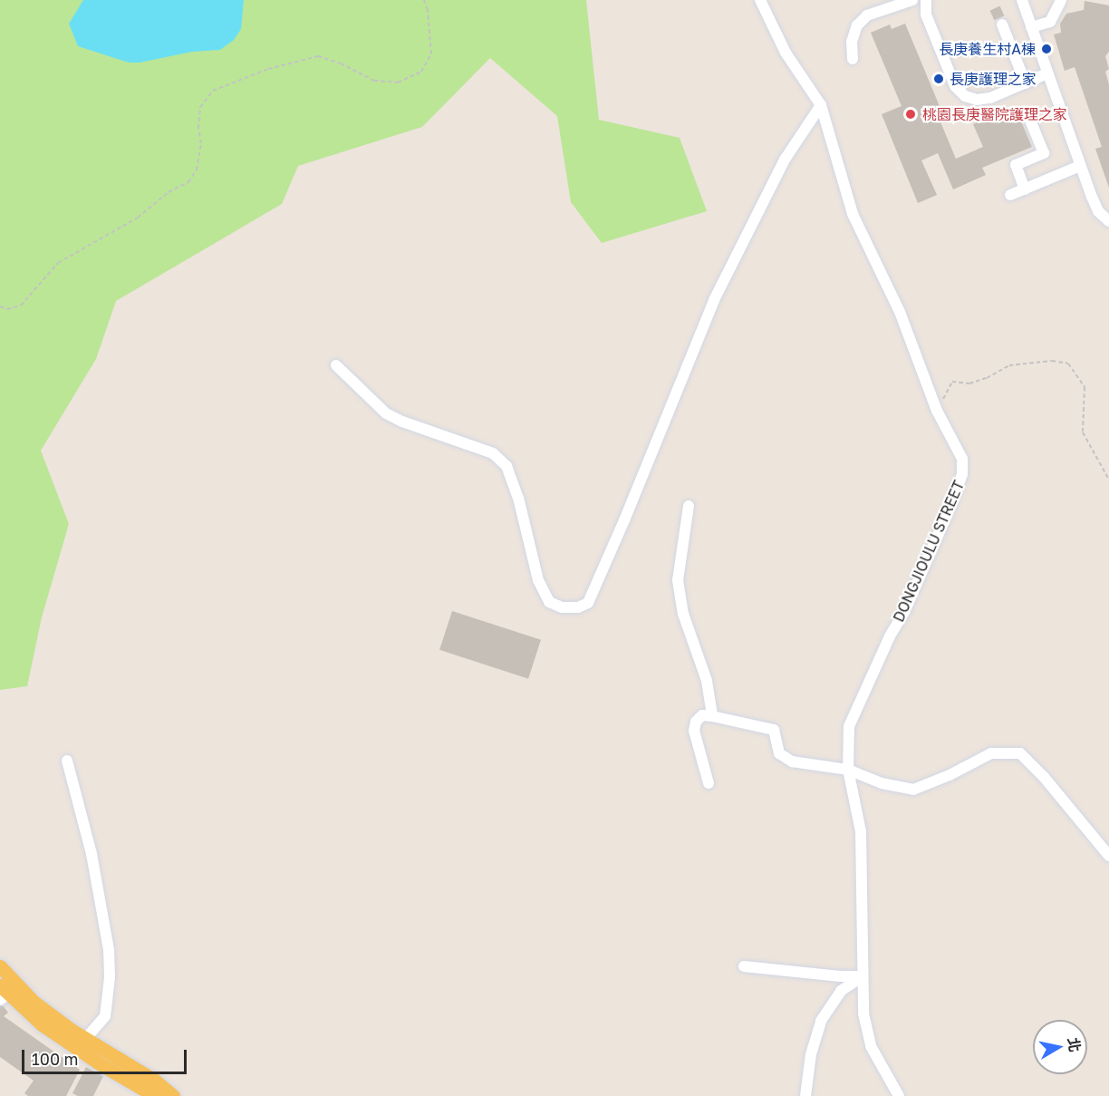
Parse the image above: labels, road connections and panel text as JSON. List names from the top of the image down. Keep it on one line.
{"streets":{"street":["DONGJIOULU STREET"]},"places":["長庚養生村A棟","長庚護理之家","桃園長庚醫院護理之家"],"scale_bar":"100 m","north":"right"}
